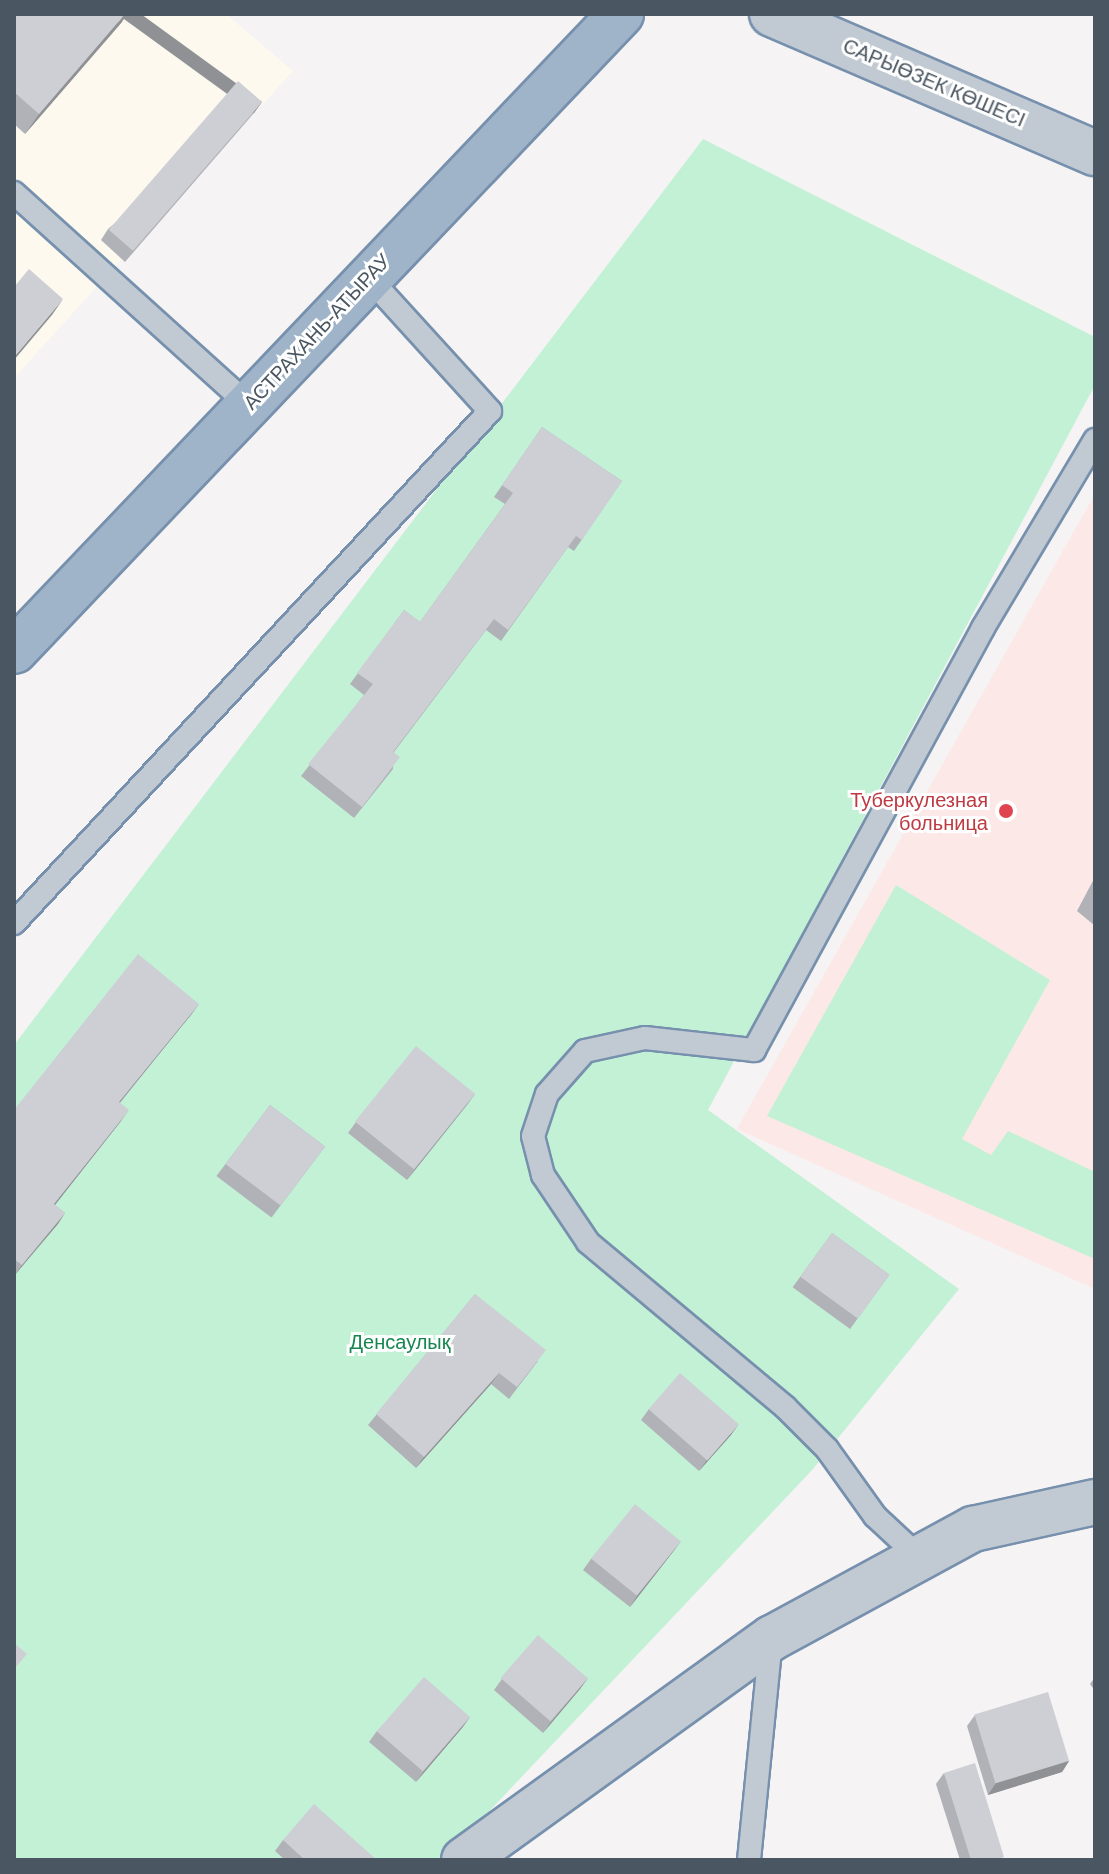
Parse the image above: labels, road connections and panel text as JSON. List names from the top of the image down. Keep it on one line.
{"streets":{"highway":["АСТРАХАНЬ-АТЫРАУ"],"street":["САРЫӨЗЕК КӨШЕСІ"]},"parks":["Денсаулық"],"places":["Туберкулезная больница"]}
